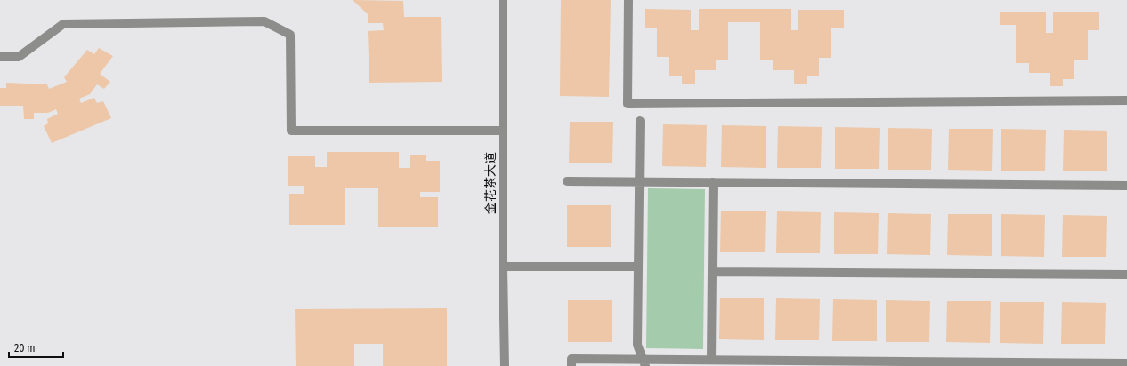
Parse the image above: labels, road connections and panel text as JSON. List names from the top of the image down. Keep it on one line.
{"streets":{"street":["金花茶大道"]},"scale_bar":"20 m"}
